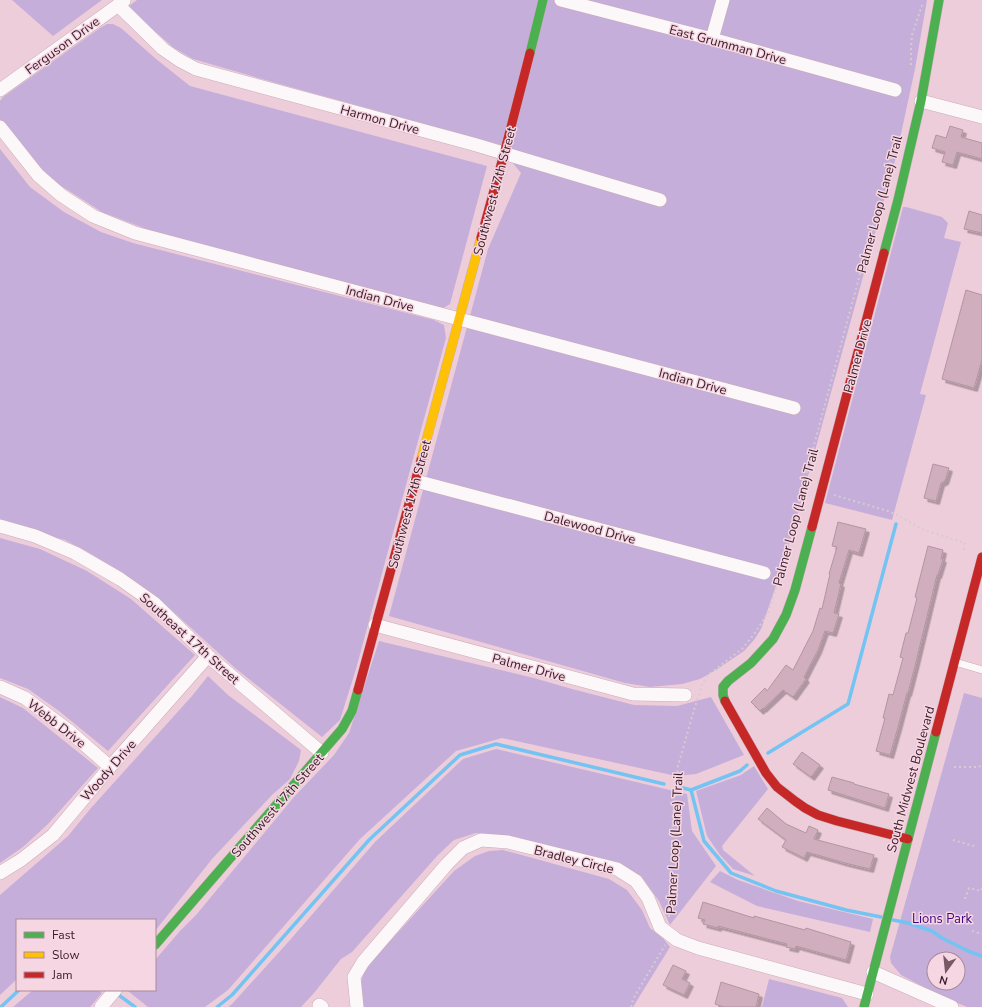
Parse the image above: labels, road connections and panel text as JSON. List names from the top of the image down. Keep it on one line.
{"streets":{"street":["East Grumman Drive","Ferguson Drive","Harmon Drive","Southwest 17th Street","Indian Drive","Palmer Drive","Dalewood Drive","Southeast 17th Street","Webb Drive","Woody Drive","South Midwest Boulevard","Bradley Circle"],"path":["Palmer Loop (Lane) Trail"]},"crossings":[["Ferguson Drive","Harmon Drive"],["Harmon Drive","Southwest 17th Street"],["Southwest 17th Street","Indian Drive"],["Southwest 17th Street","Palmer Drive"],["Southwest 17th Street","Dalewood Drive"],["Southwest 17th Street","Southeast 17th Street"],["Palmer Loop (Lane) Trail","Bradley Circle"],["Palmer Drive","South Midwest Boulevard"],["Southeast 17th Street","Woody Drive"],["Webb Drive","Woody Drive"],["South Midwest Boulevard","Bradley Circle"]],"parks":["Lions Park"],"legend":["Fast","Slow","Jam"],"north":"bottom"}
